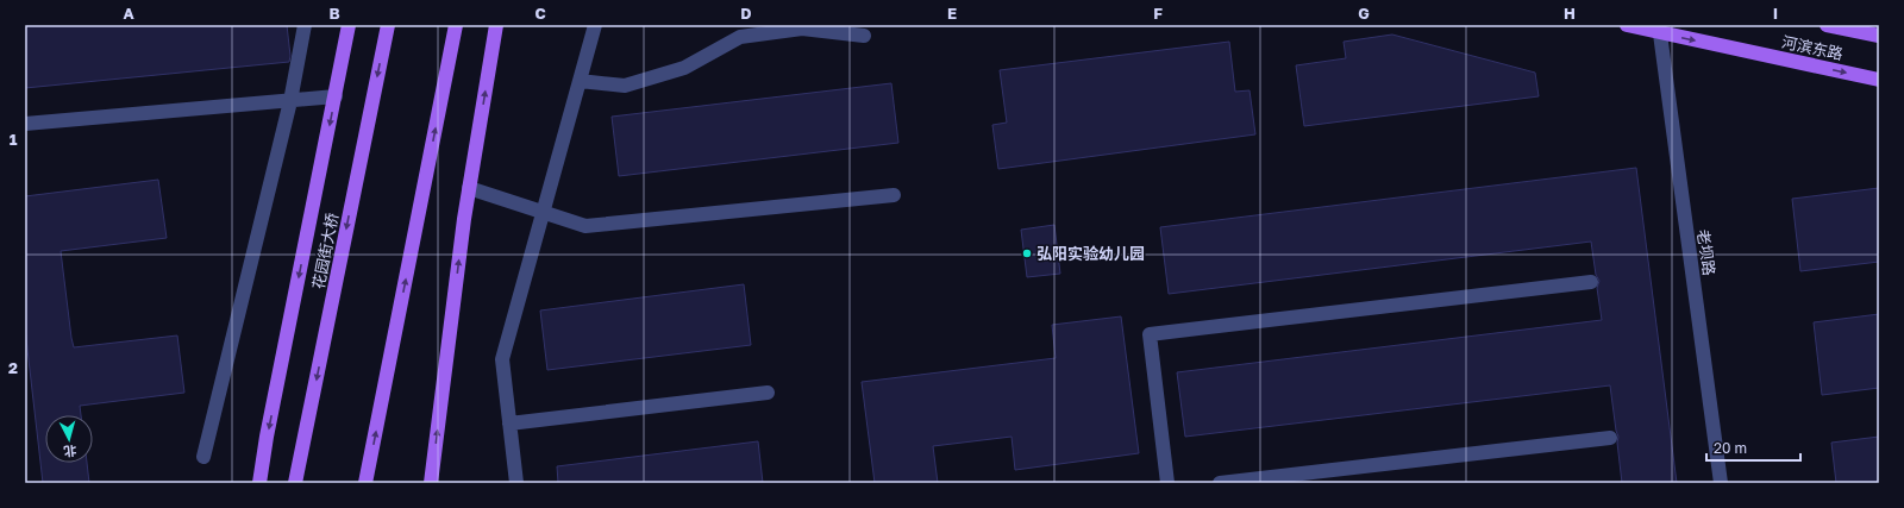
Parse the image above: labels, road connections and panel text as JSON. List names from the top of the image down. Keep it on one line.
{"streets":{"main road":["河滨东路","花园街大桥"],"street":["老坝路"]},"crossings":[["河滨东路","老坝路"]],"one_way":["河滨东路"],"places":["弘阳实验幼儿园"],"scale_bar":"20 m","north":"bottom","grid":{"columns":["A","B","C","D","E","F","G","H","I"],"rows":["1","2"]}}
